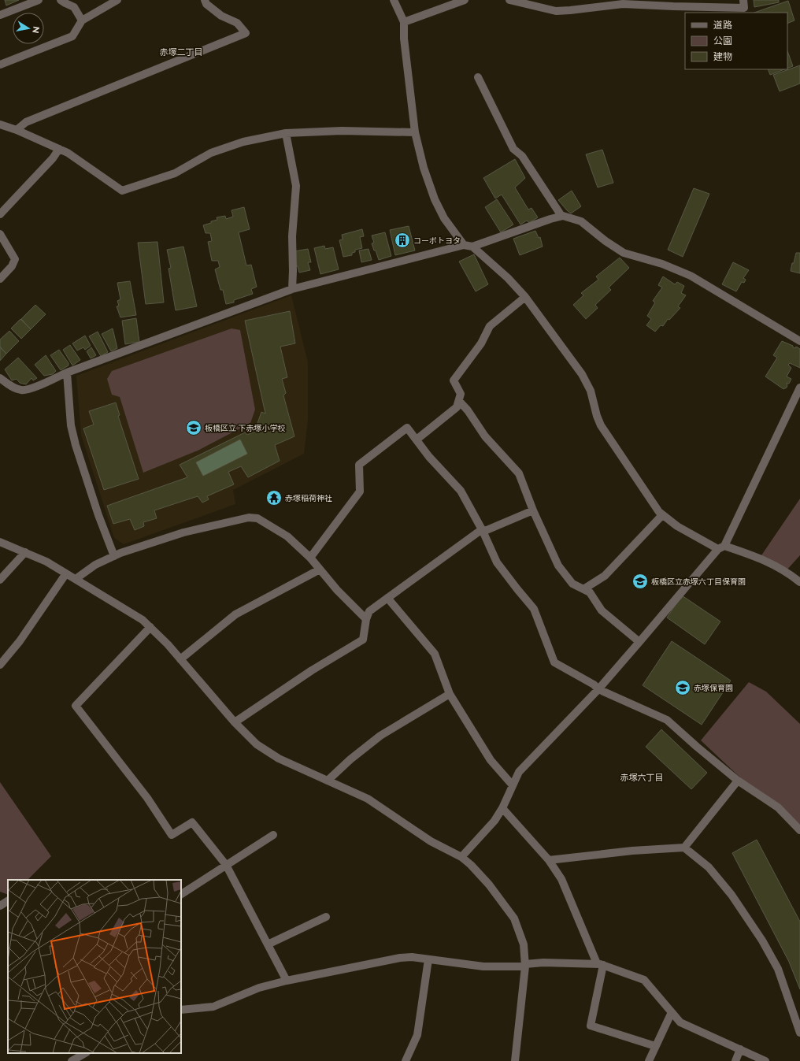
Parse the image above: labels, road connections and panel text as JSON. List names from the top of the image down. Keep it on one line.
{"districts":["赤塚二丁目","赤塚六丁目"],"places":{"building":["コーポトヨタ"],"school or university":["板橋区立 下赤塚小学校","板橋区立赤塚六丁目保育園","赤塚保育園"],"temple":["赤塚稲荷神社"]},"legend":["道路","公園","建物"],"north":"right"}
